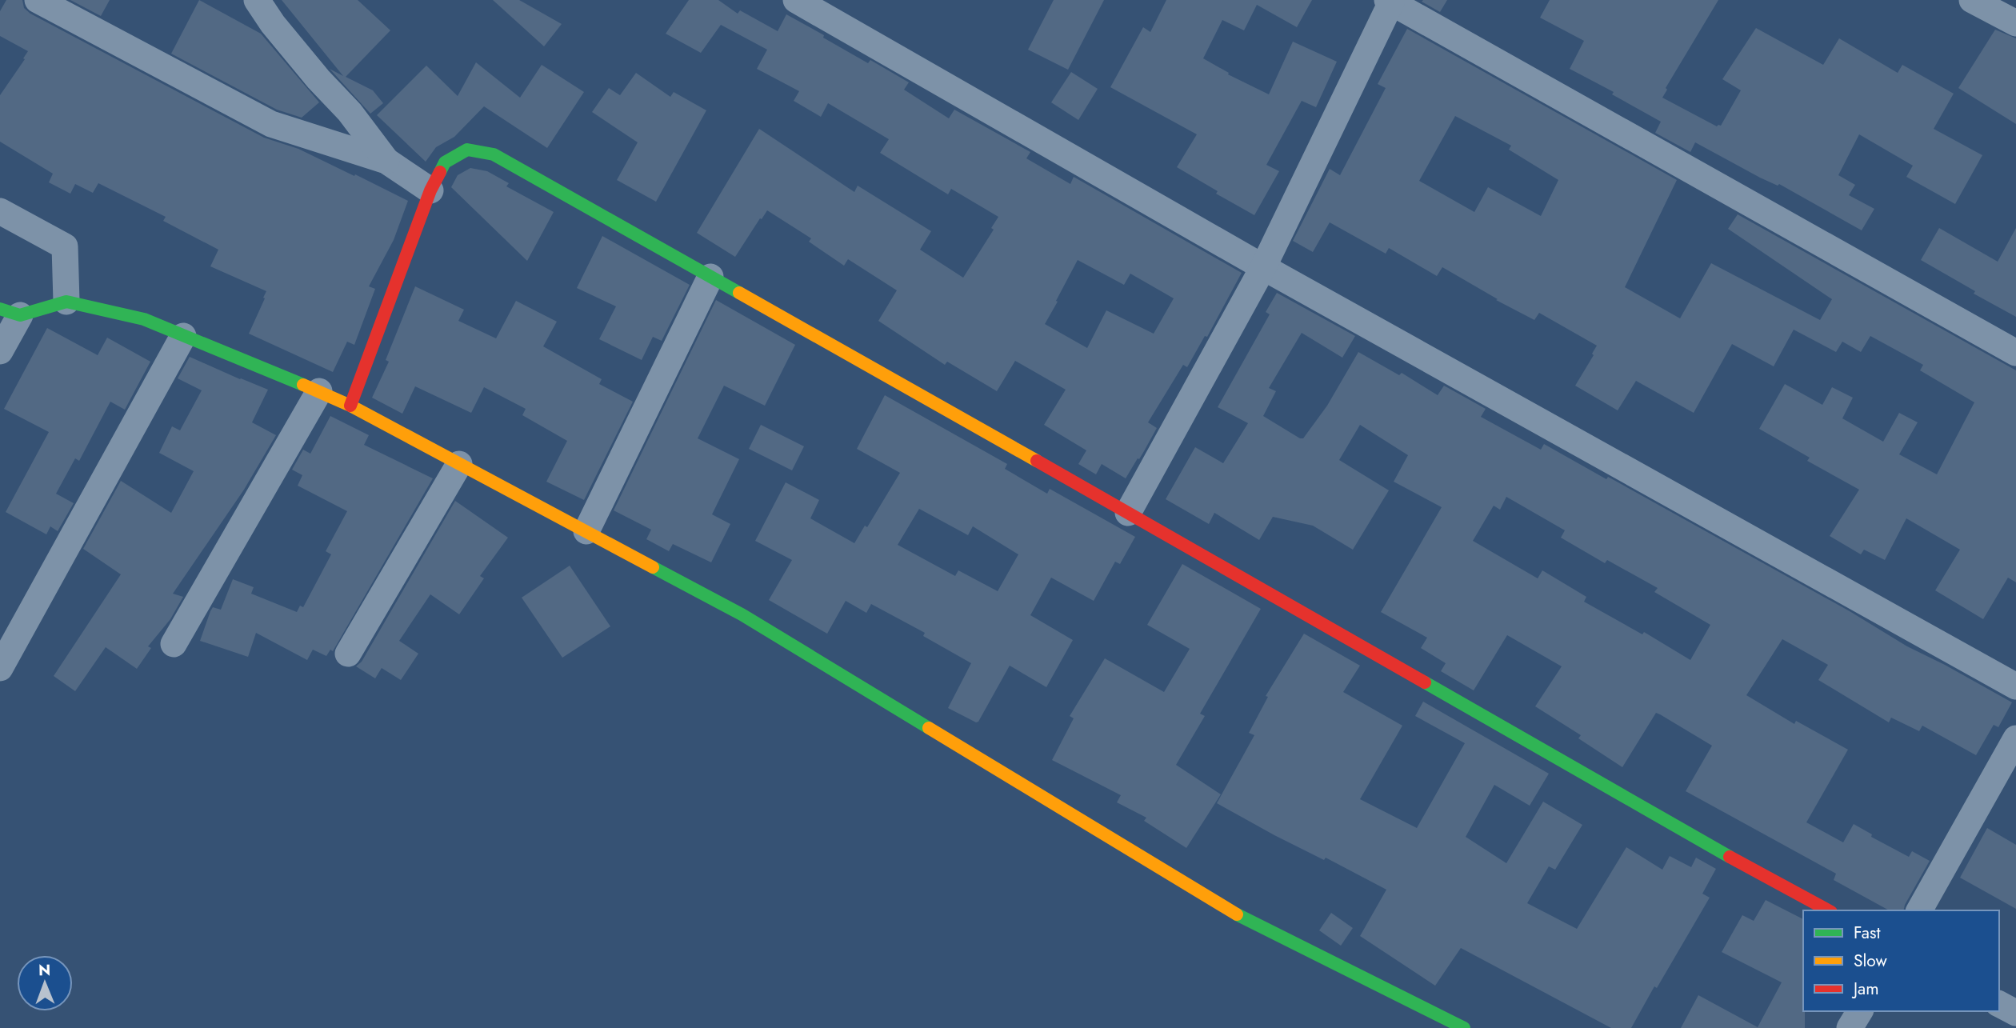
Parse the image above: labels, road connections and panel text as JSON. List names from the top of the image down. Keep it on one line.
{"legend":["Fast","Slow","Jam"],"north":"top"}
